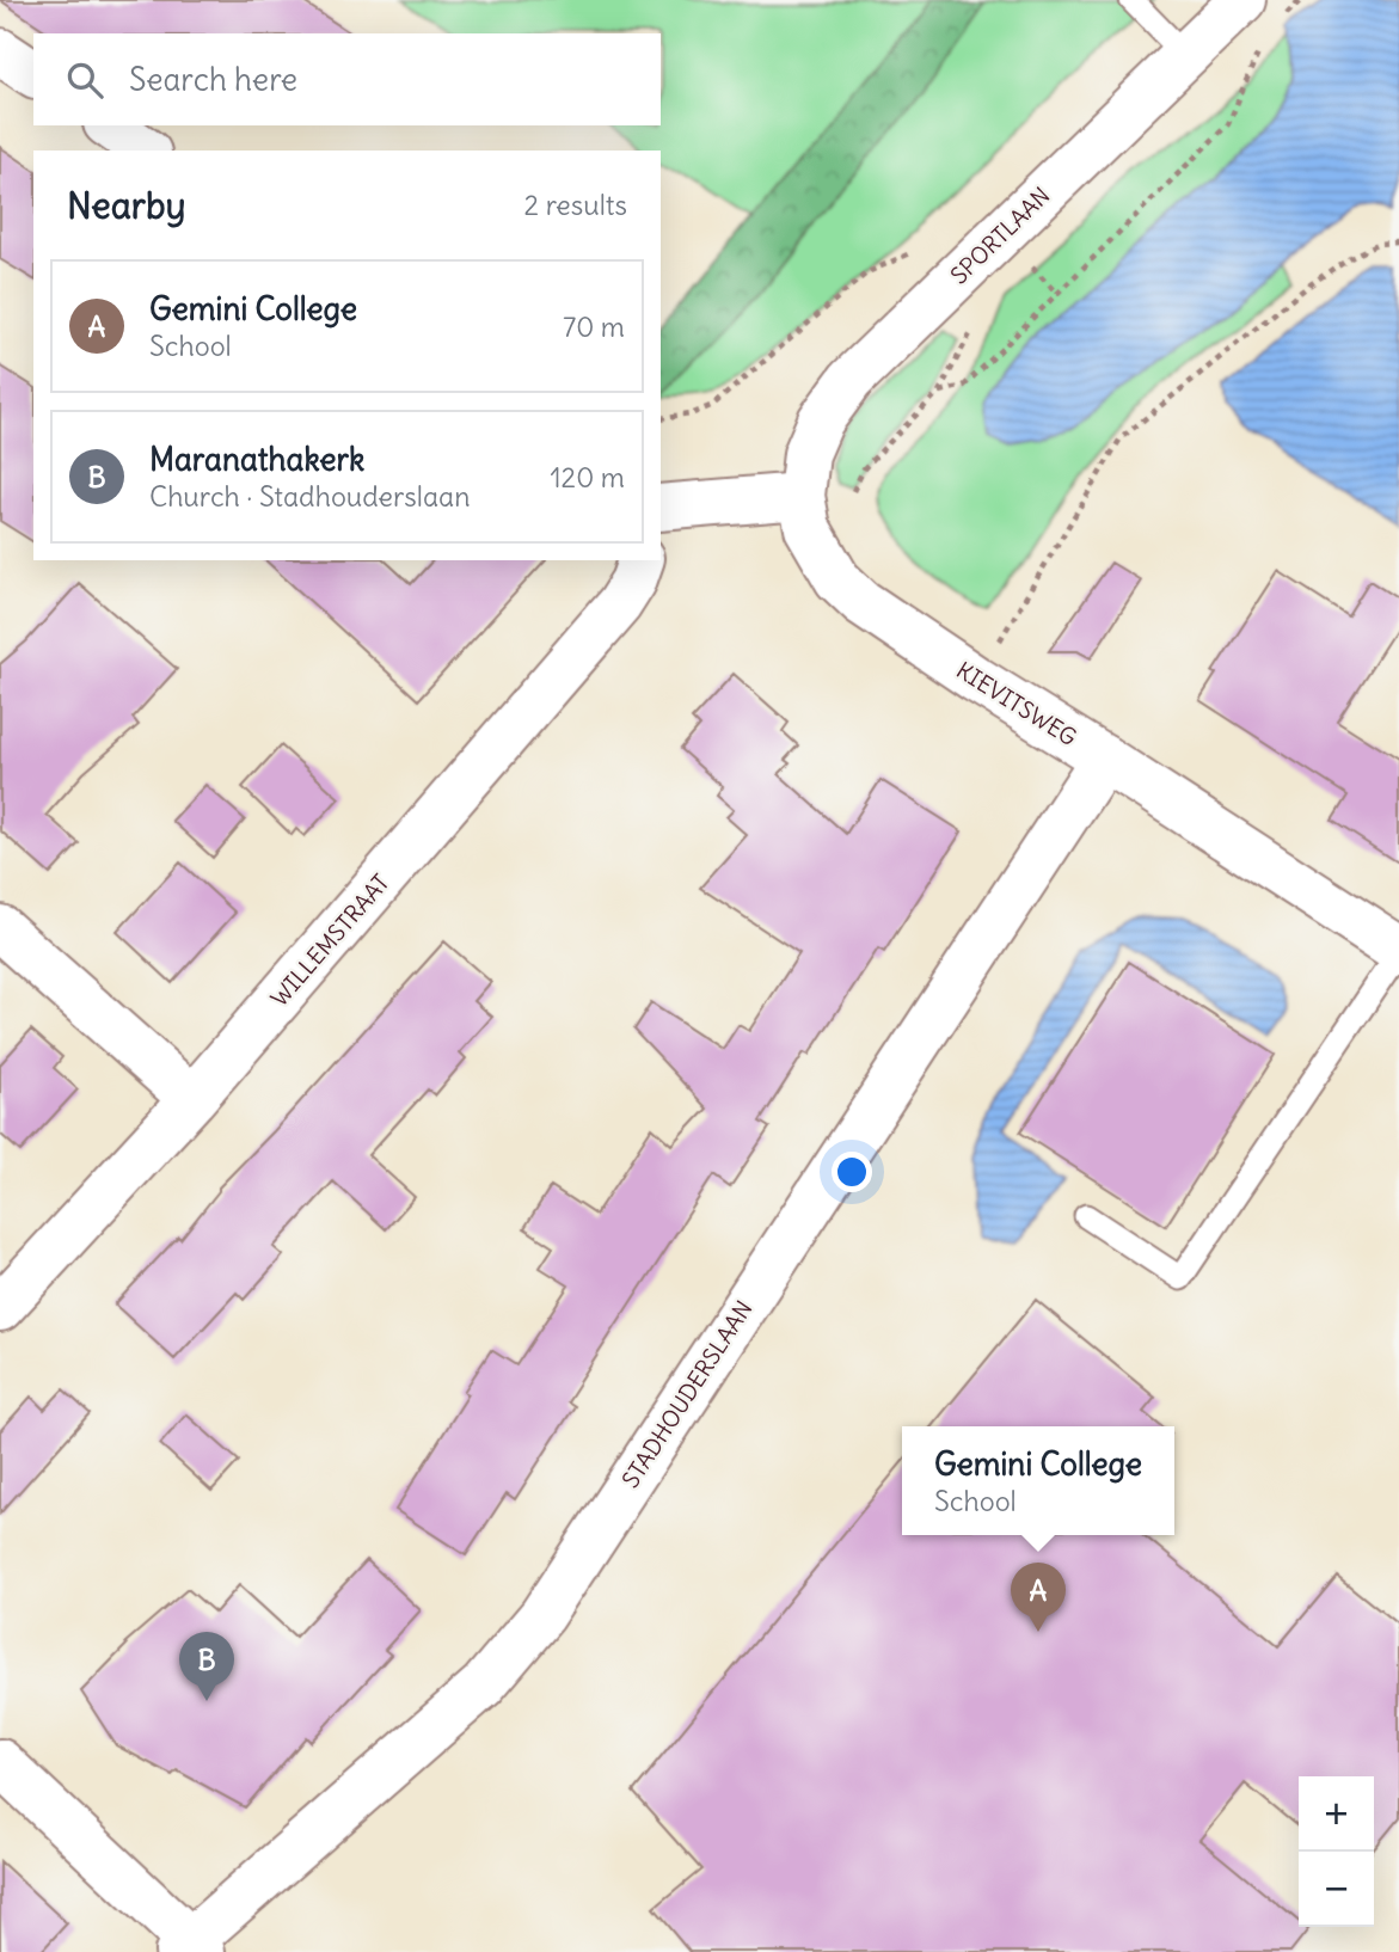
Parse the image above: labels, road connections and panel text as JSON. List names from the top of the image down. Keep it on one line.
{"streets":{"street":["SPORTLAAN","KIEVITSWEG","WILLEMSTRAAT","STADHOUDERSLAAN"]},"crossings":[["SPORTLAAN","KIEVITSWEG"],["KIEVITSWEG","STADHOUDERSLAAN"]],"page":{"search":"Search here","heading":["Nearby","2 results"],"list":[{"mark":"A","name":"Gemini College","note":"School","value":"70 m"},{"mark":"B","name":"Maranathakerk","note":"Church · Stadhouderslaan","value":"120 m"}],"popup":["Gemini College","School"],"pins":["A","B"],"map_buttons":["+","−"]}}
